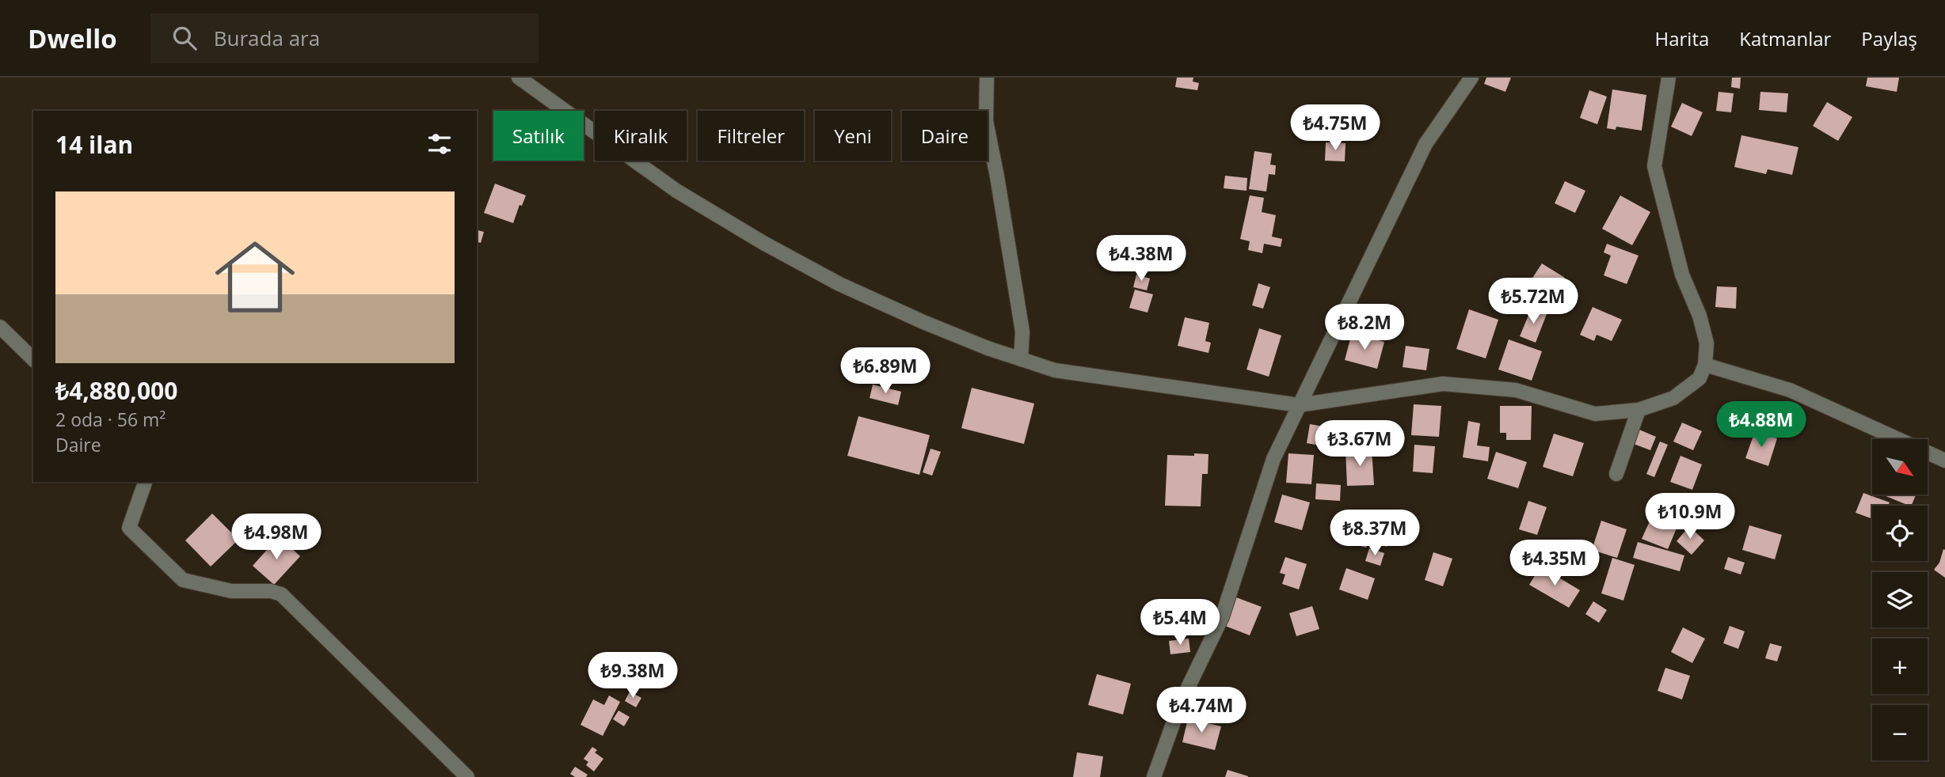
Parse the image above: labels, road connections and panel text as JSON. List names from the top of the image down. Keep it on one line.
{"north":"bottom right","page":{"header":"Dwello","search":"Burada ara","nav":["Harita","Katmanlar","Paylaş"],"price":["₺4.75M","₺4.38M","₺5.72M","₺8.2M","₺6.89M","₺4.88M","₺3.67M","₺10.9M","₺8.37M","₺4.98M","₺4.35M","₺5.4M","₺9.38M","₺4.74M"],"chip":["Satılık","Kiralık","Filtreler","Yeni","Daire"],"heading":"14 ilan","list":[{"name":"₺4,880,000","note":"2 oda · 56 m² · Daire"}],"map_buttons":["+","−"]}}
